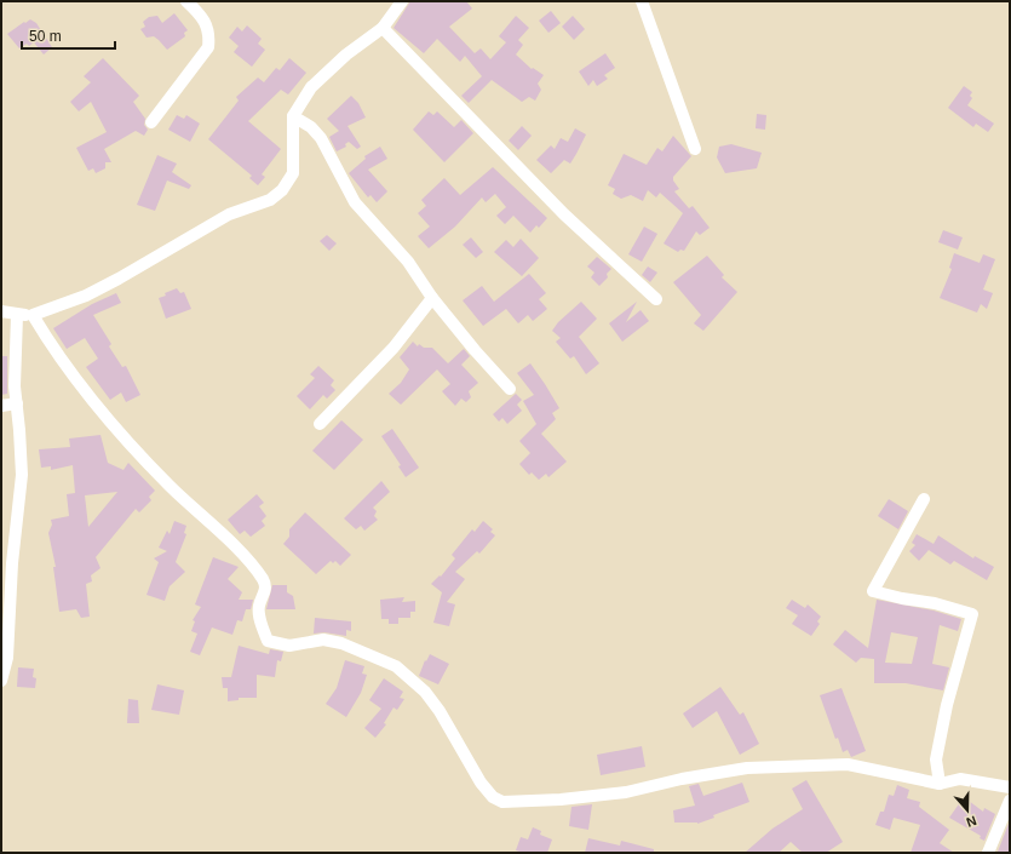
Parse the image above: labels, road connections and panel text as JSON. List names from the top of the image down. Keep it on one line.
{"scale_bar":"50 m","north":"bottom"}
